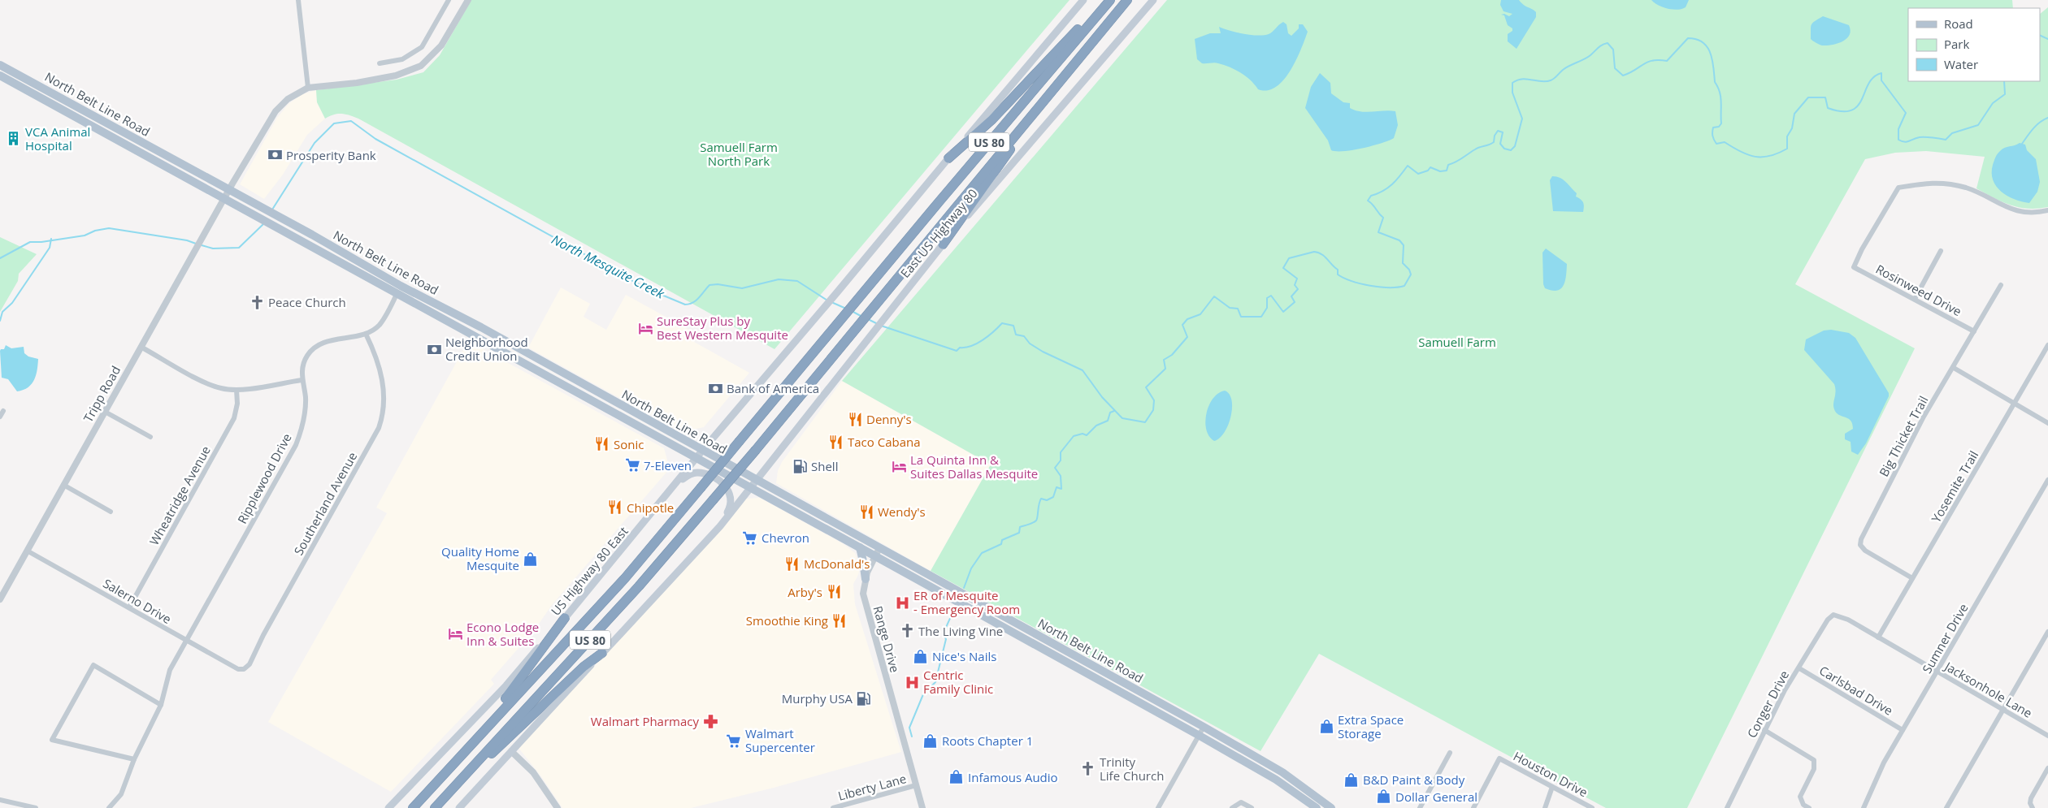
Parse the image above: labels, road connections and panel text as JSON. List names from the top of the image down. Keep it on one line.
{"streets":{"highway":["US 80"],"main road":["North Belt Line Road","East US Highway 80","US Highway 80 East"],"street":["Rosinweed Drive","Tripp Road","Big Thicket Trail","Ripplewood Drive","Yosemite Trail","Wheatridge Avenue","Southerland Avenue","Salerno Drive","Sumner Drive","Range Drive","Jacksonhole Lane","Carlsbad Drive","Conger Drive","Houston Drive","Liberty Lane"]},"crossings":[["North Belt Line Road","East US Highway 80"],["North Belt Line Road","Tripp Road"],["North Belt Line Road","Ripplewood Drive"],["North Belt Line Road","US Highway 80 East"],["North Belt Line Road","Range Drive"],["Rosinweed Drive","Big Thicket Trail"],["Tripp Road","Salerno Drive"],["Big Thicket Trail","Yosemite Trail"],["Ripplewood Drive","Southerland Avenue"],["Ripplewood Drive","Salerno Drive"],["Yosemite Trail","Jacksonhole Lane"],["Wheatridge Avenue","Salerno Drive"],["Southerland Avenue","Salerno Drive"],["Sumner Drive","Jacksonhole Lane"],["Sumner Drive","Carlsbad Drive"],["Range Drive","Liberty Lane"],["Jacksonhole Lane","Conger Drive"],["Carlsbad Drive","Conger Drive"]],"water":["North Mesquite Creek"],"parks":["Samuell Farm North Park","Samuell Farm"],"places":{"building":["VCA Animal Hospital"],"bank":["Prosperity Bank","Neighborhood Credit Union","Bank of America"],"church":["Peace Church","The Living Vine","Trinity Life Church"],"hotel":["SureStay Plus by Best Western Mesquite","La Quinta Inn & Suites Dallas Mesquite","Econo Lodge Inn & Suites"],"restaurant":["Denny's","Taco Cabana","Sonic","Chipotle","Wendy's","McDonald's","Arby's","Smoothie King"],"supermarket":["7-Eleven","Chevron","Walmart Supercenter"],"fuel station":["Shell","Murphy USA"],"shop":["Quality Home Mesquite","Nice's Nails","Extra Space Storage","Roots Chapter 1","Infamous Audio","B&D Paint & Body","Dollar General"],"hospital":["ER of Mesquite - Emergency Room","Centric Family Clinic"],"pharmacy":["Walmart Pharmacy"]},"legend":["Road","Park","Water"]}
